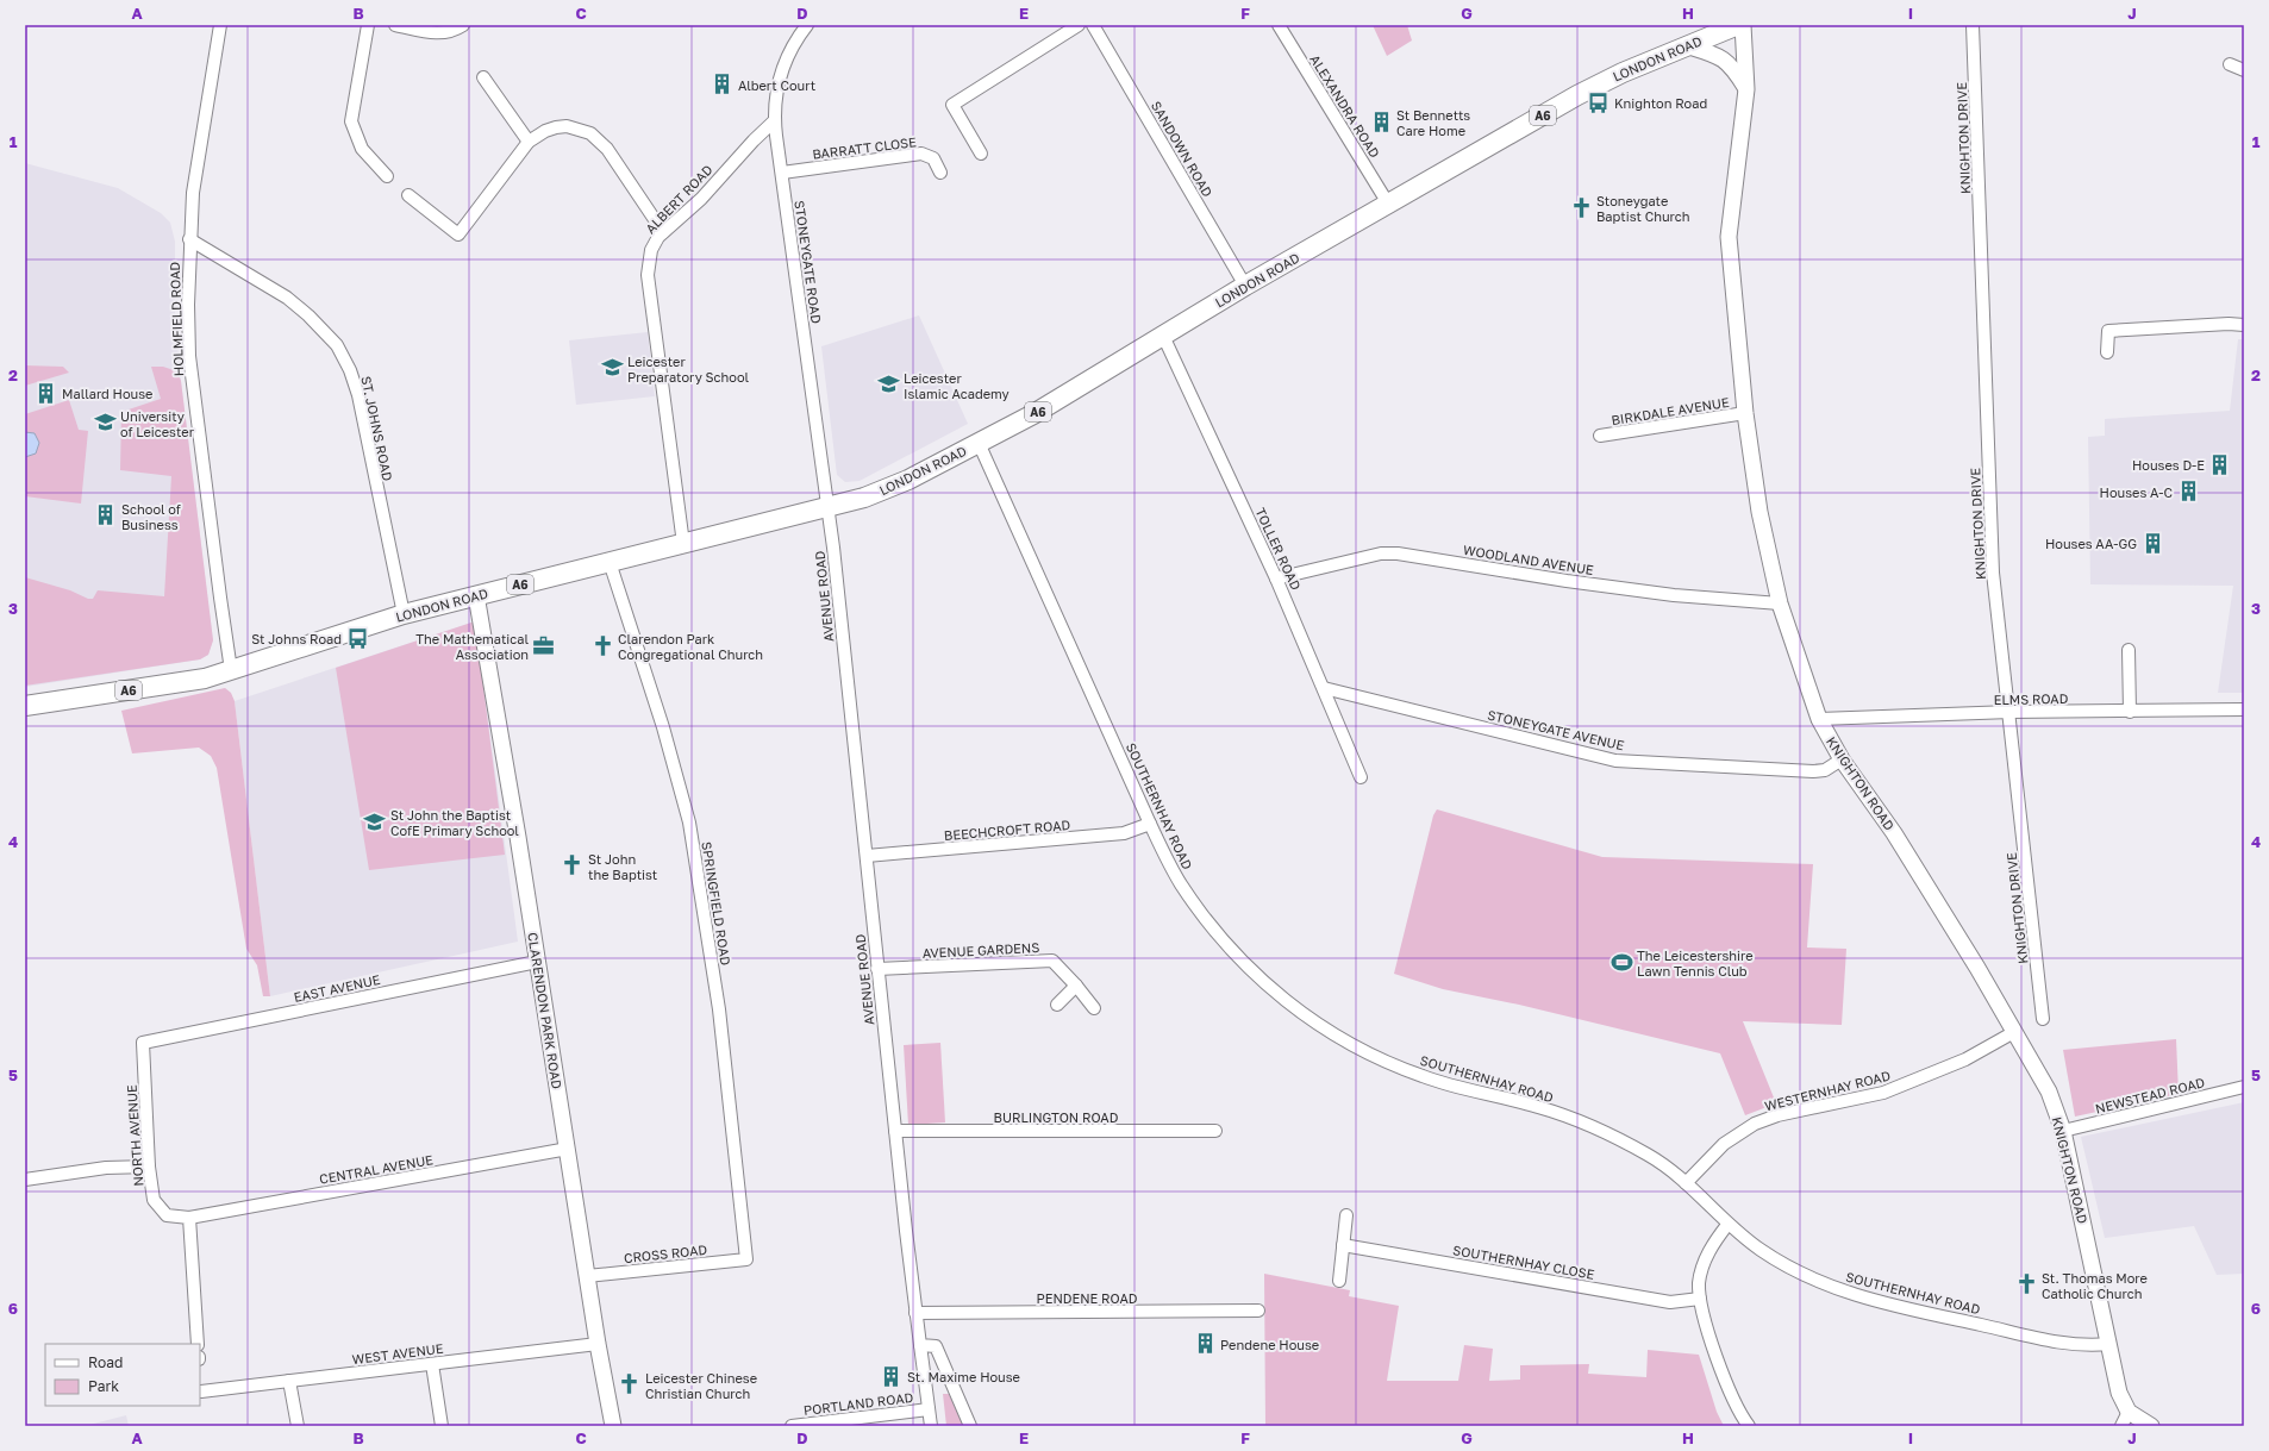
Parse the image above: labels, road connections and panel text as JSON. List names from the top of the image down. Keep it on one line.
{"streets":{"main road":["LONDON ROAD","A6"],"street":["ALEXANDRA ROAD","KNIGHTON DRIVE","BARRATT CLOSE","SANDOWN ROAD","ALBERT ROAD","STONEYGATE ROAD","HOLMFIELD ROAD","BIRKDALE AVENUE","ST. JOHNS ROAD","TOLLER ROAD","WOODLAND AVENUE","AVENUE ROAD","ELMS ROAD","STONEYGATE AVENUE","KNIGHTON ROAD","SOUTHERNHAY ROAD","BEECHCROFT ROAD","SPRINGFIELD ROAD","AVENUE GARDENS","EAST AVENUE","CLARENDON PARK ROAD","WESTERNHAY ROAD","NEWSTEAD ROAD","BURLINGTON ROAD","NORTH AVENUE","CENTRAL AVENUE","CROSS ROAD","SOUTHERNHAY CLOSE","PENDENE ROAD","WEST AVENUE","PORTLAND ROAD"]},"crossings":[["LONDON ROAD","ALEXANDRA ROAD"],["LONDON ROAD","SANDOWN ROAD"],["LONDON ROAD","ALBERT ROAD"],["LONDON ROAD","STONEYGATE ROAD"],["LONDON ROAD","HOLMFIELD ROAD"],["LONDON ROAD","ST. JOHNS ROAD"],["LONDON ROAD","TOLLER ROAD"],["LONDON ROAD","AVENUE ROAD"],["LONDON ROAD","SOUTHERNHAY ROAD"],["LONDON ROAD","SPRINGFIELD ROAD"],["LONDON ROAD","CLARENDON PARK ROAD"],["KNIGHTON DRIVE","ELMS ROAD"],["BARRATT CLOSE","STONEYGATE ROAD"],["ALBERT ROAD","STONEYGATE ROAD"],["STONEYGATE ROAD","AVENUE ROAD"],["HOLMFIELD ROAD","ST. JOHNS ROAD"],["BIRKDALE AVENUE","KNIGHTON ROAD"],["TOLLER ROAD","WOODLAND AVENUE"],["TOLLER ROAD","STONEYGATE AVENUE"],["WOODLAND AVENUE","KNIGHTON ROAD"],["AVENUE ROAD","BEECHCROFT ROAD"],["AVENUE ROAD","AVENUE GARDENS"],["AVENUE ROAD","BURLINGTON ROAD"],["AVENUE ROAD","PENDENE ROAD"],["AVENUE ROAD","PORTLAND ROAD"],["ELMS ROAD","KNIGHTON ROAD"],["STONEYGATE AVENUE","KNIGHTON ROAD"],["KNIGHTON ROAD","SOUTHERNHAY ROAD"],["KNIGHTON ROAD","WESTERNHAY ROAD"],["KNIGHTON ROAD","NEWSTEAD ROAD"],["SOUTHERNHAY ROAD","BEECHCROFT ROAD"],["SOUTHERNHAY ROAD","WESTERNHAY ROAD"],["SPRINGFIELD ROAD","CROSS ROAD"],["EAST AVENUE","CLARENDON PARK ROAD"],["EAST AVENUE","NORTH AVENUE"],["CLARENDON PARK ROAD","CENTRAL AVENUE"],["CLARENDON PARK ROAD","CROSS ROAD"],["CLARENDON PARK ROAD","WEST AVENUE"],["NORTH AVENUE","CENTRAL AVENUE"]],"places":{"building":["Albert Court","St Bennetts Care Home","Mallard House","Houses D-E","Houses A-C","School of Business","Houses AA-GG","Pendene House","St. Maxime House"],"bus stop":["Knighton Road","St Johns Road"],"church":["Stoneygate Baptist Church","Clarendon Park Congregational Church","St John the Baptist","St. Thomas More Catholic Church","Leicester Chinese Christian Church"],"school or university":["Leicester Preparatory School","Leicester Islamic Academy","University of Leicester","St John the Baptist CofE Primary School"],"office":["The Mathematical Association"],"sports":["The Leicestershire Lawn Tennis Club"]},"legend":["Road","Park"],"grid":{"columns":["A","B","C","D","E","F","G","H","I","J"],"rows":["1","2","3","4","5","6"]}}
